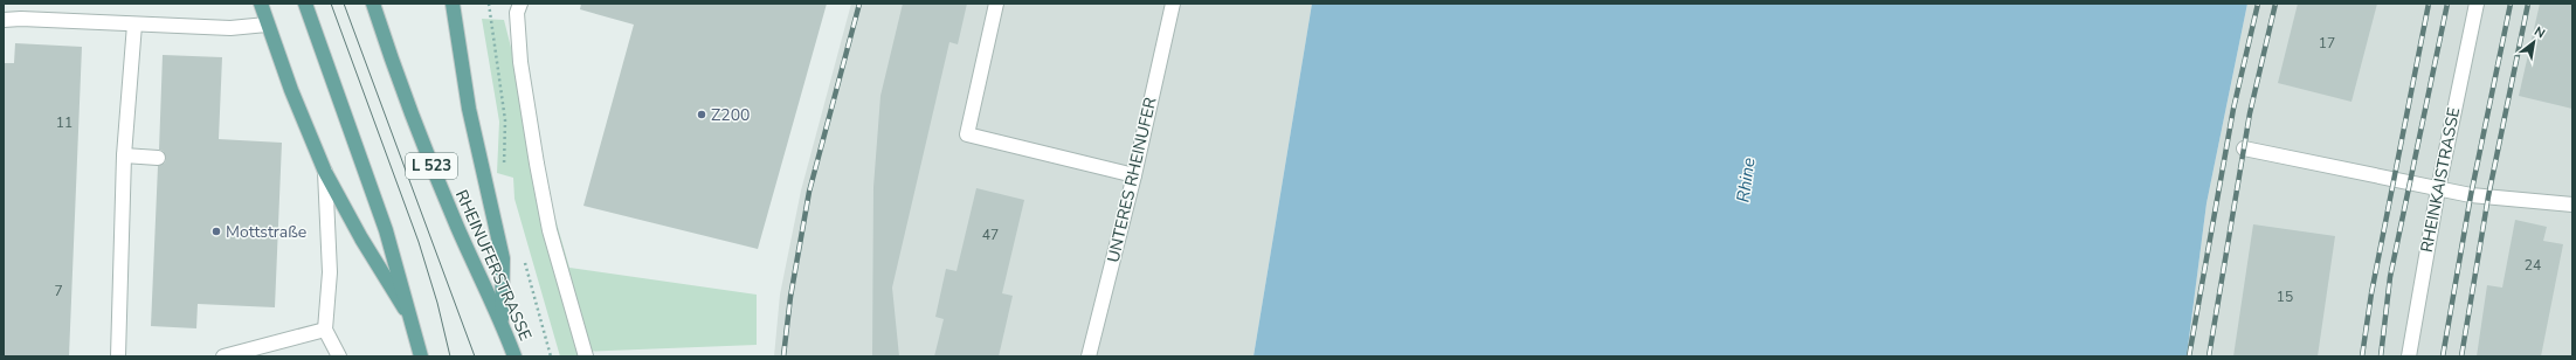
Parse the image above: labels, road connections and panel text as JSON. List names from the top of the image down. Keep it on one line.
{"streets":{"main road":["L 523","RHEINUFERSTRASSE"],"street":["UNTERES RHEINUFER","RHEINKAISTRASSE"]},"water":["Rhine"],"places":["Z200","Mottstraße"],"house_numbers":["17","11","47","24","7","15"],"north":"top right"}
